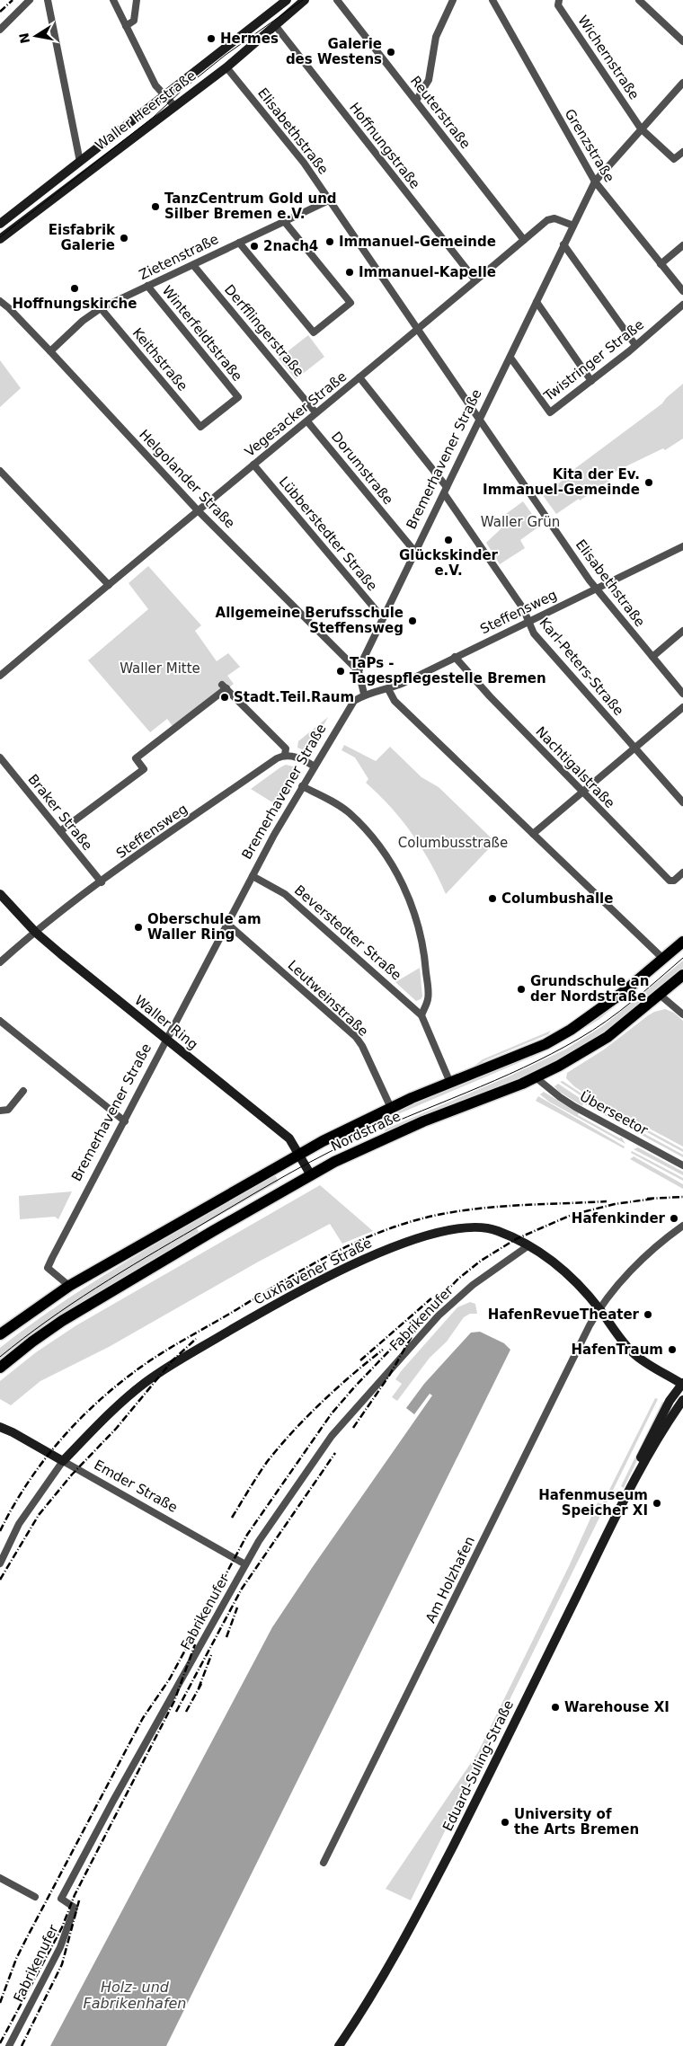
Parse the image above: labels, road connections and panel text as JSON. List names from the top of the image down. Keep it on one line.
{"streets":{"main road":["Nordstraße"],"street":["Wichernstraße","Waller Heerstraße","Reuterstraße","Elisabethstraße","Hoffnungstraße","Grenzstraße","Zietenstraße","Derfflingerstraße","Winterfeldtstraße","Keithstraße","Twistringer Straße","Vegesacker Straße","Bremerhavener Straße","Dorumstraße","Helgolander Straße","Lübberstedter Straße","Steffensweg","Karl-Peters-Straße","Nachtigalstraße","Braker Straße","Beverstedter Straße","Leutweinstraße","Waller Ring","Überseetor","Cuxhavener Straße","Fabrikenufer","Emder Straße","Am Holzhafen","Eduard-Suling-Straße"]},"crossings":[["Waller Heerstraße","Elisabethstraße"],["Waller Heerstraße","Hoffnungstraße"],["Reuterstraße","Vegesacker Straße"],["Elisabethstraße","Zietenstraße"],["Elisabethstraße","Vegesacker Straße"],["Elisabethstraße","Bremerhavener Straße"],["Elisabethstraße","Steffensweg"],["Hoffnungstraße","Vegesacker Straße"],["Zietenstraße","Derfflingerstraße"],["Zietenstraße","Winterfeldtstraße"],["Zietenstraße","Keithstraße"],["Zietenstraße","Helgolander Straße"],["Derfflingerstraße","Vegesacker Straße"],["Winterfeldtstraße","Keithstraße"],["Twistringer Straße","Bremerhavener Straße"],["Vegesacker Straße","Bremerhavener Straße"],["Vegesacker Straße","Dorumstraße"],["Vegesacker Straße","Helgolander Straße"],["Vegesacker Straße","Lübberstedter Straße"],["Vegesacker Straße","Karl-Peters-Straße"],["Bremerhavener Straße","Dorumstraße"],["Bremerhavener Straße","Helgolander Straße"],["Bremerhavener Straße","Lübberstedter Straße"],["Bremerhavener Straße","Steffensweg"],["Bremerhavener Straße","Karl-Peters-Straße"],["Bremerhavener Straße","Beverstedter Straße"],["Bremerhavener Straße","Leutweinstraße"],["Bremerhavener Straße","Waller Ring"],["Bremerhavener Straße","Nordstraße"],["Steffensweg","Karl-Peters-Straße"],["Steffensweg","Nachtigalstraße"],["Steffensweg","Braker Straße"],["Steffensweg","Waller Ring"],["Leutweinstraße","Nordstraße"],["Waller Ring","Nordstraße"],["Überseetor","Nordstraße"],["Cuxhavener Straße","Fabrikenufer"],["Cuxhavener Straße","Emder Straße"],["Cuxhavener Straße","Am Holzhafen"],["Cuxhavener Straße","Eduard-Suling-Straße"],["Fabrikenufer","Emder Straße"]],"water":["Holz- und Fabrikenhafen"],"parks":["Waller Grün","Waller Mitte","Columbusstraße"],"places":["Hermes","Galerie des Westens","TanzCentrum Gold und Silber Bremen e.V.","Eisfabrik Galerie","Immanuel-Gemeinde","2nach4","Immanuel-Kapelle","Hoffnungskirche","Kita der Ev. Immanuel-Gemeinde","Glückskinder e.V.","Allgemeine Berufsschule Steffensweg","TaPs - Tagespflegestelle Bremen","Stadt.Teil.Raum","Columbushalle","Oberschule am Waller Ring","Grundschule an der Nordstraße","Hafenkinder","HafenRevueTheater","HafenTraum","Hafenmuseum Speicher XI","Warehouse XI","University of the Arts Bremen"],"north":"left"}
